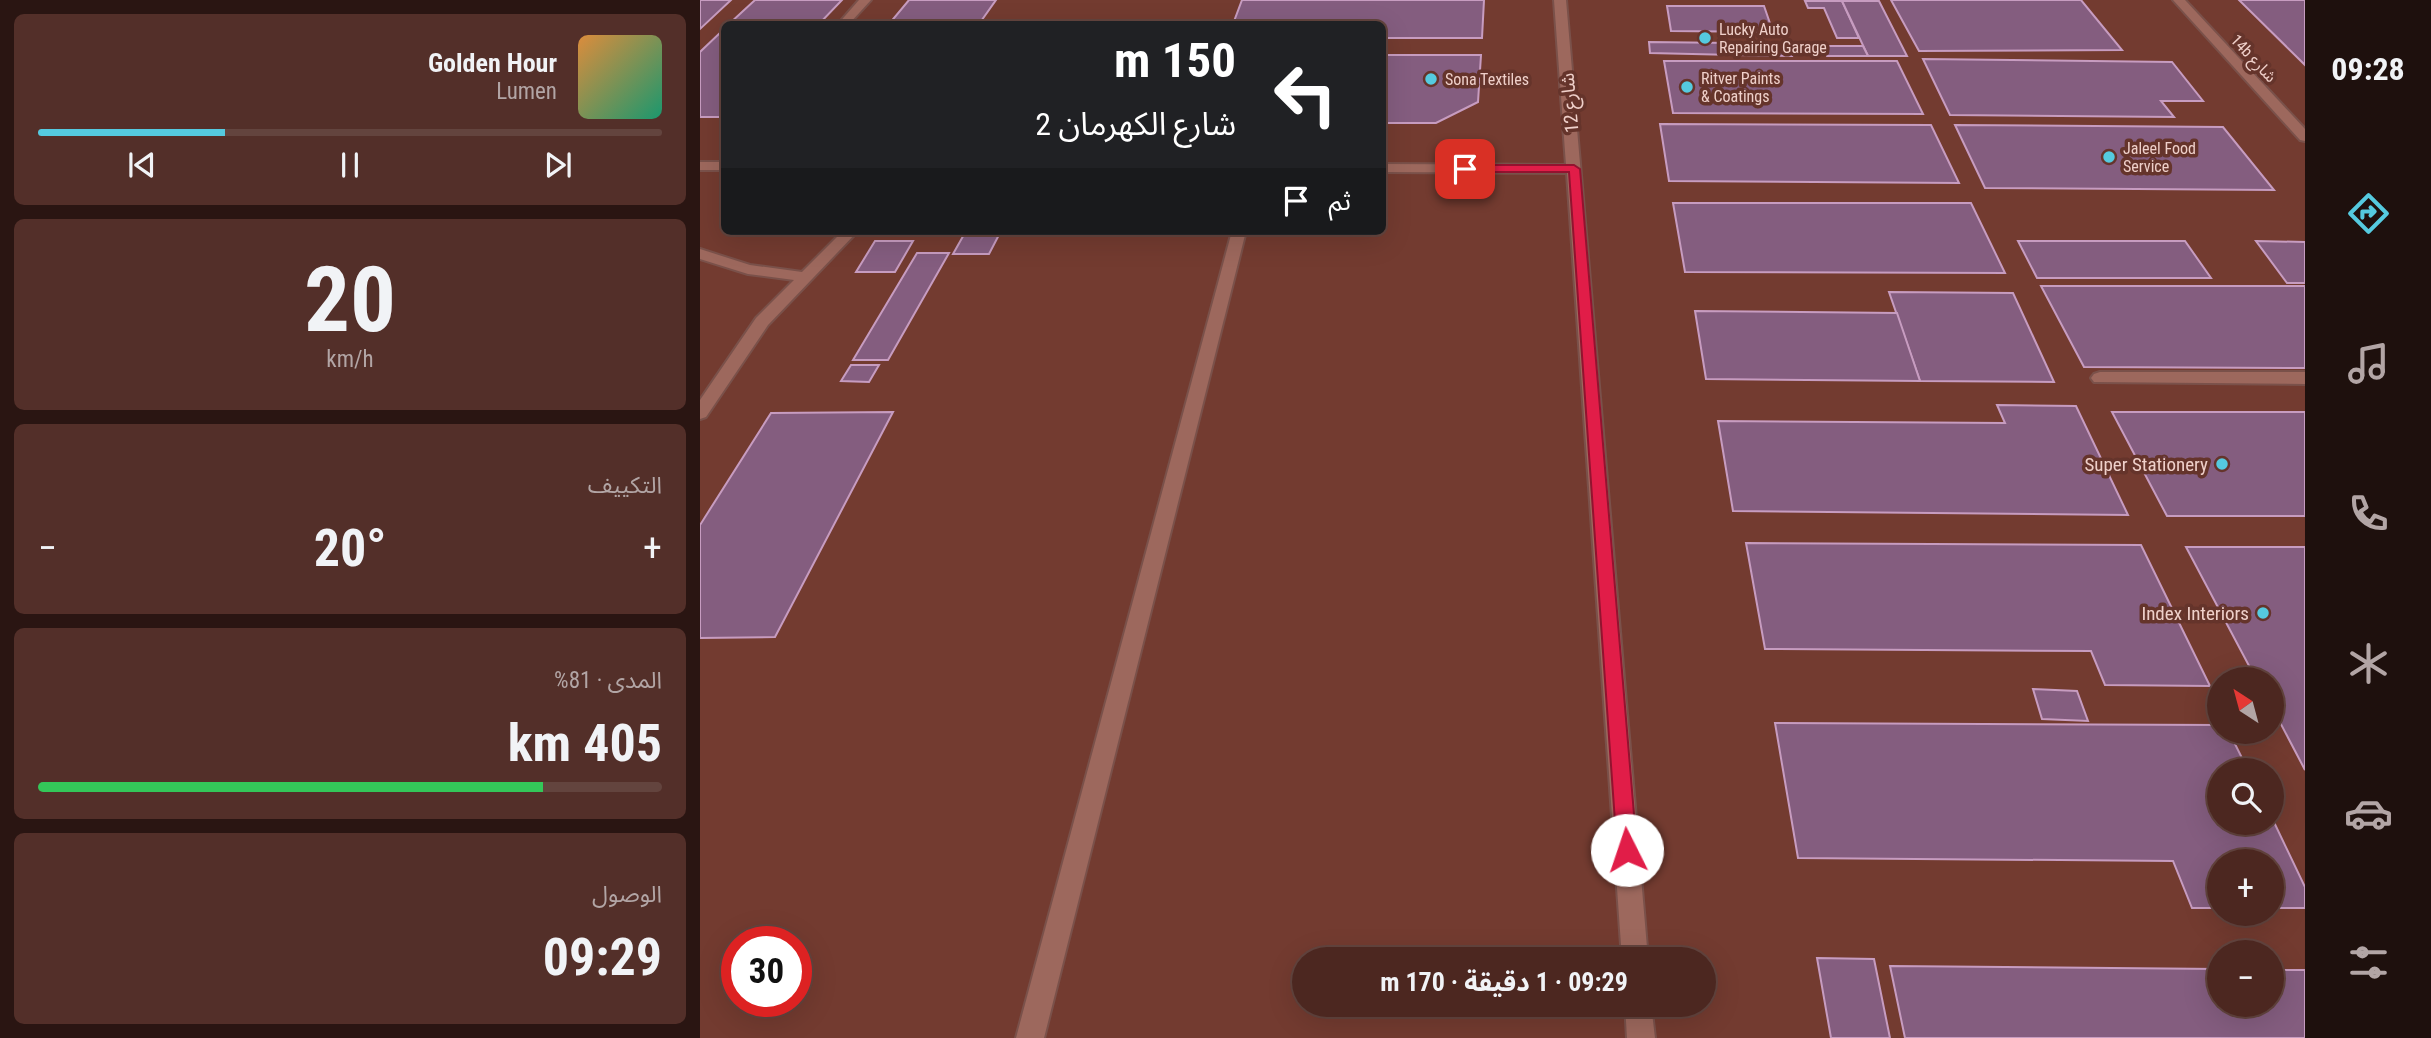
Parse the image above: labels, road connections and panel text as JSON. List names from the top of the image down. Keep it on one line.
{"streets":{"street":["14b شارع","شارع 12"]},"places":["Lucky Auto Repairing Garage","Sona Textiles","Ritver Paints & Coatings","Jaleel Food Service","Super Stationery","Index Interiors"],"north":"top left","page":{"tabs":"09:28","turn":["150 m","شارع الكهرمان 2"],"song":["Golden Hour","Lumen"],"then":"ثم","tile":[["20","km/h"],"التكييف",["المدى · 81%","405 km"],["الوصول","09:29"]],"heat":["−","20°","+"],"map_buttons":["+","−"],"limit":"30","trip":"09:29 · 1 دقيقة · 170 m"}}
